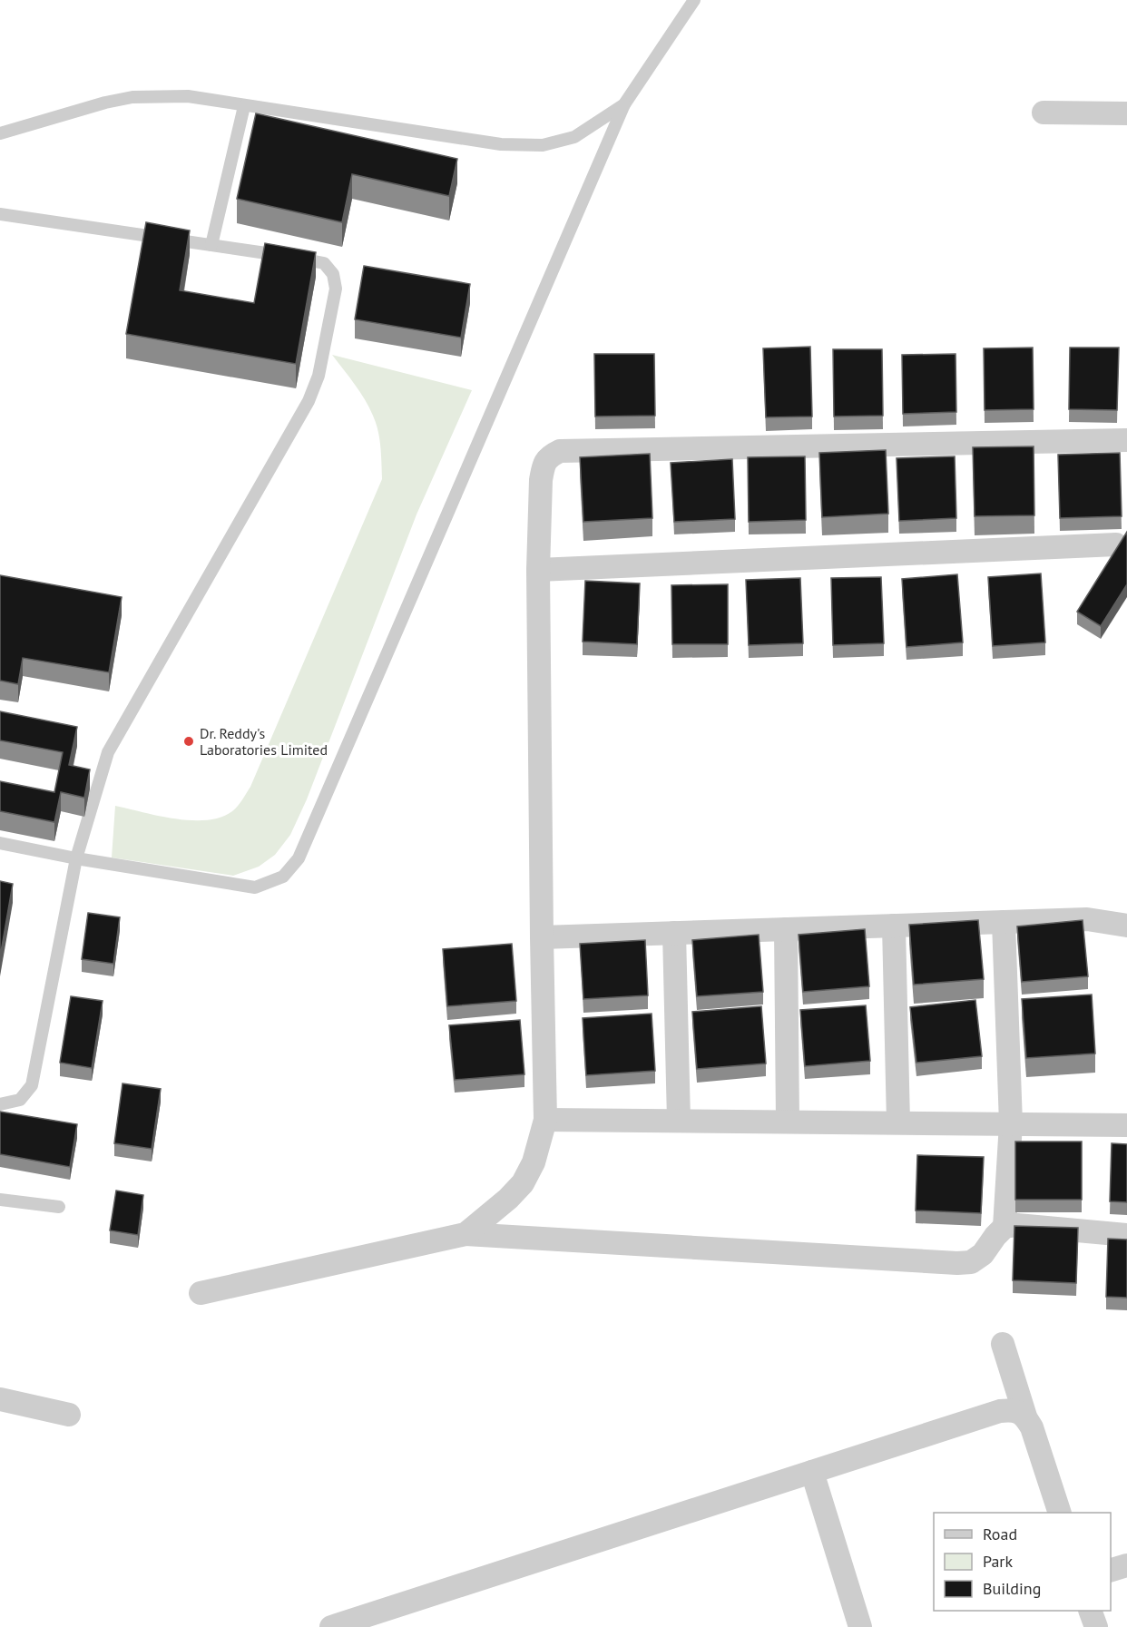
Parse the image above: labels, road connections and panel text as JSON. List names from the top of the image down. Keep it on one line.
{"places":["Dr. Reddy's Laboratories Limited"],"legend":["Road","Park","Building"]}
